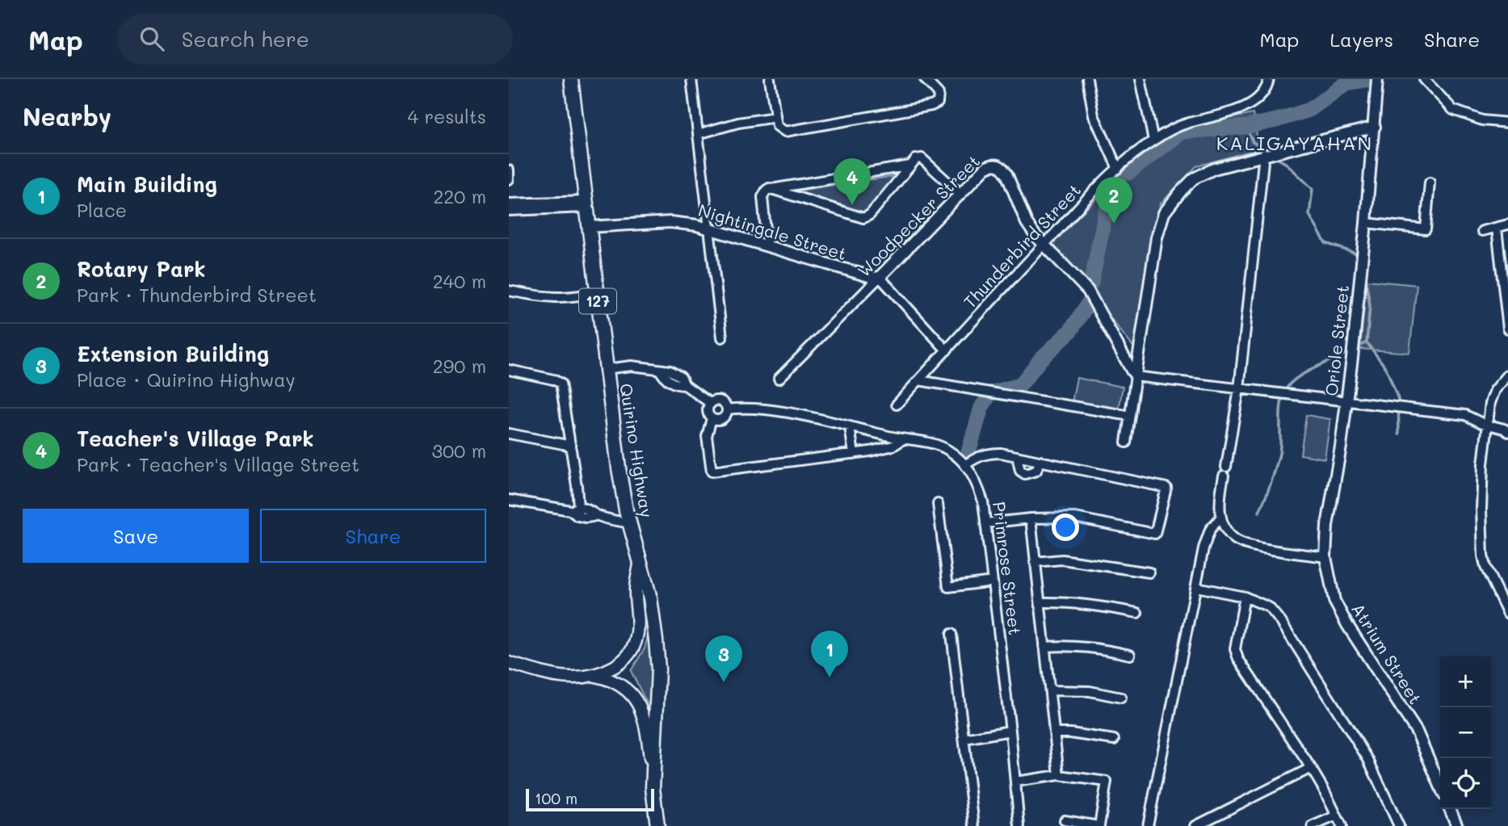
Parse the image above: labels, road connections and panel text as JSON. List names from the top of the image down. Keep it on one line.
{"streets":{"main road":["127","Quirino Highway"],"street":["Woodpecker Street","Nightingale Street","Thunderbird Street","Oriole Street","Primrose Street","Atrium Street"]},"crossings":[["Woodpecker Street","Nightingale Street"],["Woodpecker Street","Thunderbird Street"],["Nightingale Street","Quirino Highway"],["Oriole Street","Atrium Street"],["Quirino Highway","Primrose Street"]],"districts":["KALIGAYAHAN"],"scale_bar":"100 m","page":{"header":"Map","search":"Search here","nav":["Map","Layers","Share"],"heading":["Nearby","4 results"],"list":[{"mark":"1","name":"Main Building","note":"Place","value":"220 m"},{"mark":"2","name":"Rotary Park","note":"Park · Thunderbird Street","value":"240 m"},{"mark":"3","name":"Extension Building","note":"Place · Quirino Highway","value":"290 m"},{"mark":"4","name":"Teacher's Village Park","note":"Park · Teacher's Village Street","value":"300 m"}],"pins":["4","2","1","3"],"buttons":["Save","Share"],"map_buttons":["+","−"],"scale":"100 m"}}
